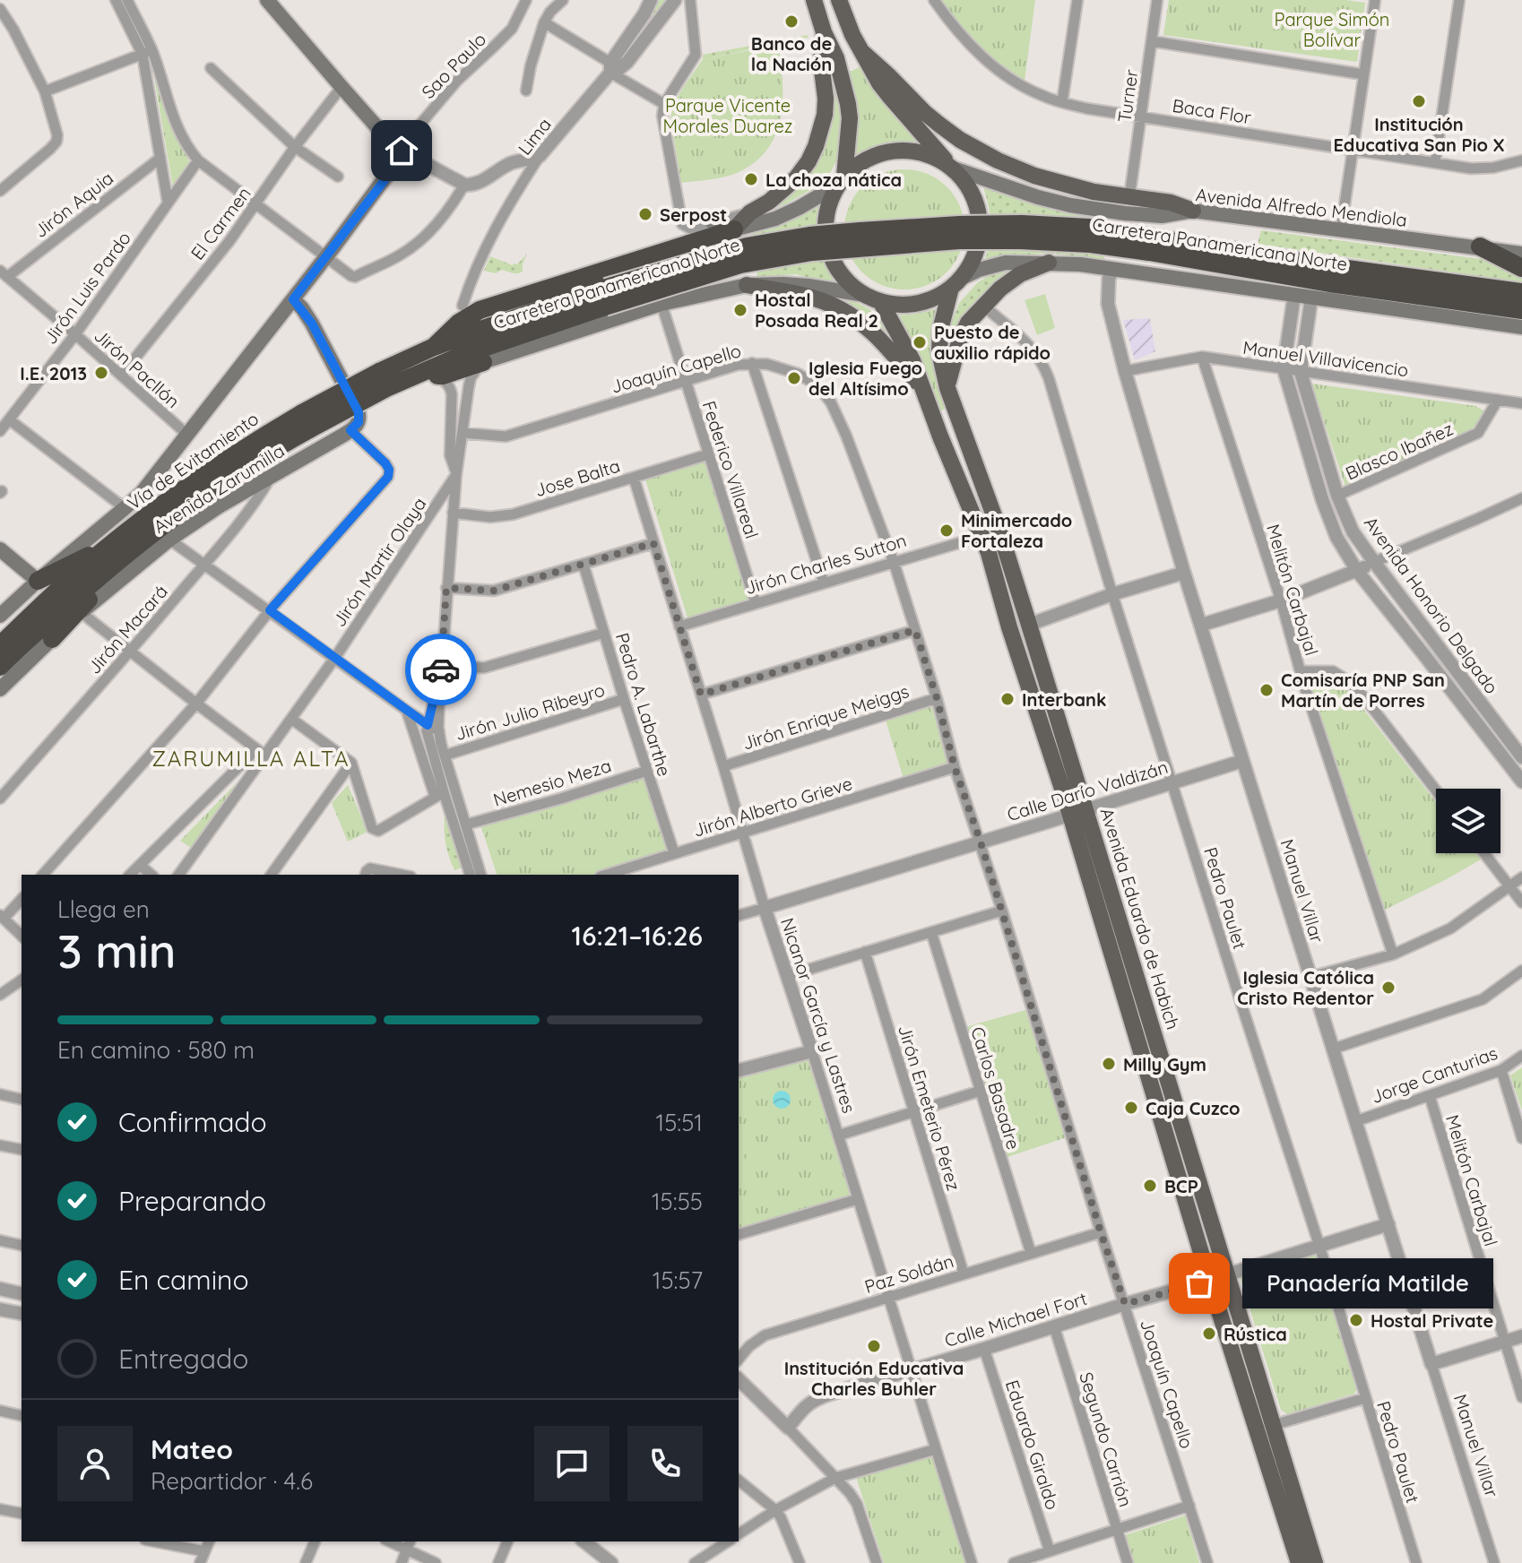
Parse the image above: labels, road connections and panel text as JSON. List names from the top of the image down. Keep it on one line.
{"streets":{"highway":["Carretera Panamericana Norte","Vía de Evitamiento"],"main road":["Avenida Alfredo Mendiola","Avenida Zarumilla","Avenida Eduardo de Habich"],"street":["Sao Paulo","Turner","Baca Flor","Lima","Jirón Aquia","El Carmen","Jirón Luis Pardo","Manuel Villavicencio","Jirón Pacllón","Joaquín Capello","Blasco Ibañez","Federico Villareal","Jose Balta","Jirón Martir Olaya","Jirón Charles Sutton","Melitón Carbajal","Avenida Honorio Delgado","Jirón Macará","Pedro A. Labarthe","Jirón Julio Ribeyro","Jirón Enrique Meiggs","Nemesio Meza","Calle Darío Valdizán","Jirón Alberto Grieve","Manuel Villar","Pedro Paulet","Nicanor García y Lastres","Jorge Canturias","Carlos Basadre","Jirón Emeterio Pérez","Paz Soldán","Calle Michael Fort","Segundo Carrión","Eduardo Giraldo"]},"crossings":[["Sao Paulo","Avenida Zarumilla"],["Turner","Baca Flor"],["Jirón Aquia","Jirón Pacllón"],["El Carmen","Jirón Pacllón"],["Carretera Panamericana Norte","Vía de Evitamiento"],["Jirón Luis Pardo","Jirón Pacllón"],["Manuel Villavicencio","Blasco Ibañez"],["Manuel Villavicencio","Melitón Carbajal"],["Manuel Villavicencio","Avenida Honorio Delgado"],["Manuel Villavicencio","Manuel Villar"],["Jirón Pacllón","Avenida Zarumilla"],["Joaquín Capello","Federico Villareal"],["Joaquín Capello","Jirón Charles Sutton"],["Joaquín Capello","Jirón Enrique Meiggs"],["Joaquín Capello","Calle Darío Valdizán"],["Joaquín Capello","Jirón Alberto Grieve"],["Joaquín Capello","Paz Soldán"],["Joaquín Capello","Calle Michael Fort"],["Blasco Ibañez","Avenida Honorio Delgado"],["Federico Villareal","Jose Balta"],["Federico Villareal","Jirón Charles Sutton"],["Jose Balta","Nicanor García y Lastres"],["Avenida Zarumilla","Jirón Macará"],["Jirón Charles Sutton","Avenida Eduardo de Habich"],["Jirón Charles Sutton","Nicanor García y Lastres"],["Melitón Carbajal","Jorge Canturias"],["Pedro A. Labarthe","Jirón Julio Ribeyro"],["Pedro A. Labarthe","Nemesio Meza"],["Pedro A. Labarthe","Jirón Alberto Grieve"],["Jirón Enrique Meiggs","Nicanor García y Lastres"],["Calle Darío Valdizán","Manuel Villar"],["Calle Darío Valdizán","Pedro Paulet"],["Calle Darío Valdizán","Avenida Eduardo de Habich"],["Calle Darío Valdizán","Nicanor García y Lastres"],["Jirón Alberto Grieve","Nicanor García y Lastres"],["Manuel Villar","Jorge Canturias"],["Manuel Villar","Calle Michael Fort"],["Pedro Paulet","Calle Michael Fort"],["Avenida Eduardo de Habich","Calle Michael Fort"],["Nicanor García y Lastres","Paz Soldán"],["Nicanor García y Lastres","Calle Michael Fort"],["Carlos Basadre","Paz Soldán"],["Jirón Emeterio Pérez","Paz Soldán"],["Calle Michael Fort","Segundo Carrión"],["Calle Michael Fort","Eduardo Giraldo"]],"districts":["ZARUMILLA ALTA"],"parks":["Parque Simón Bolívar","Parque Vicente Morales Duarez"],"places":["Banco de la Nación","Institución Educativa San Pio X","La choza nática","Serpost","Hostal Posada Real 2","Puesto de auxilio rápido","I.E. 2013","Iglesia Fuego del Altísimo","Minimercado Fortaleza","Comisaría PNP San Martín de Porres","Interbank","Iglesia Católica Cristo Redentor","Milly Gym","Caja Cuzco","BCP","Panadería Matilde","Hostal Private","Rústica","Institución Educativa Charles Buhler"],"page":{"heading":["3 min","Llega en","16:21–16:26"],"panel":["Mateo","Repartidor · 4.6"],"bar":"En camino · 580 m","list":[["Confirmado","15:51"],["Preparando","15:55"],["En camino","15:57"],"Entregado"],"bubble":"Panadería Matilde"}}
